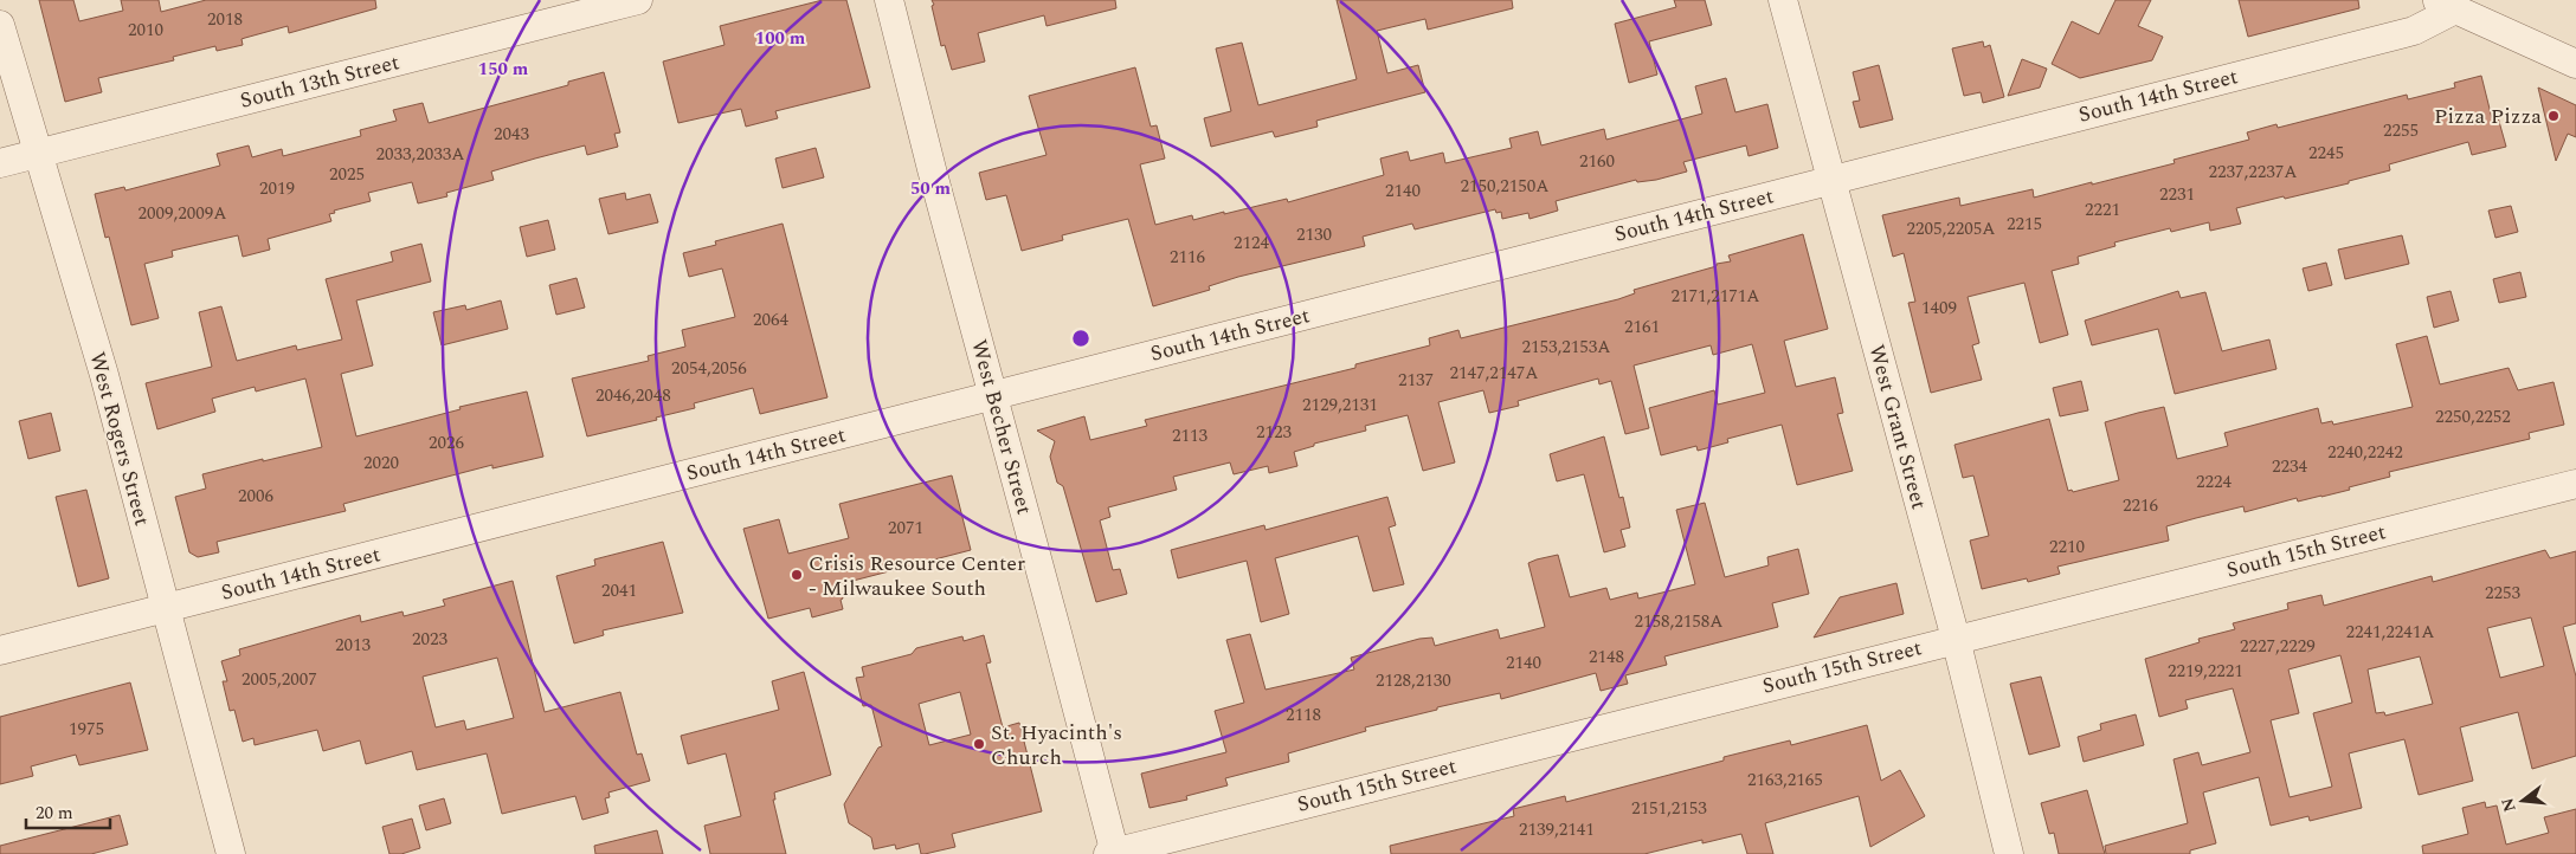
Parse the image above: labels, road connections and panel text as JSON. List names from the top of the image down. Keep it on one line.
{"streets":{"street":["South 13th Street","South 14th Street","West Becher Street","West Grant Street","West Rogers Street","South 15th Street"]},"crossings":[["South 13th Street","West Rogers Street"],["South 14th Street","West Becher Street"],["South 14th Street","West Grant Street"],["South 14th Street","West Rogers Street"],["West Becher Street","South 15th Street"],["West Grant Street","South 15th Street"]],"places":["Pizza Pizza","Crisis Resource Center - Milwaukee South","St. Hyacinth's Church"],"house_numbers":["2018","2010","2255","2043","2245","2033,2033A","2160","2237,2237A","2025","2150,2150A","2019","2140","2231","2221","2009,2009A","2215","2205,2205A","2130","2124","2116","2171,2171A","1409","2064","2161","2153,2153A","2054,2056","2147,2147A","2137","2046,2048","2129,2131","2250,2252","2123","2113","2026","2240,2242","2020","2234","2224","2006","2216","2071","2210","2041","2253","2158,2158A","2241,2241A","2023","2013","2227,2229","2148","2140","2219,2221","2005,2007","2128,2130","2118","1975","2163,2165","2151,2153","2139,2141"],"scale_bar":"20 m","north":"left","rings":["100 m","150 m","50 m"]}
